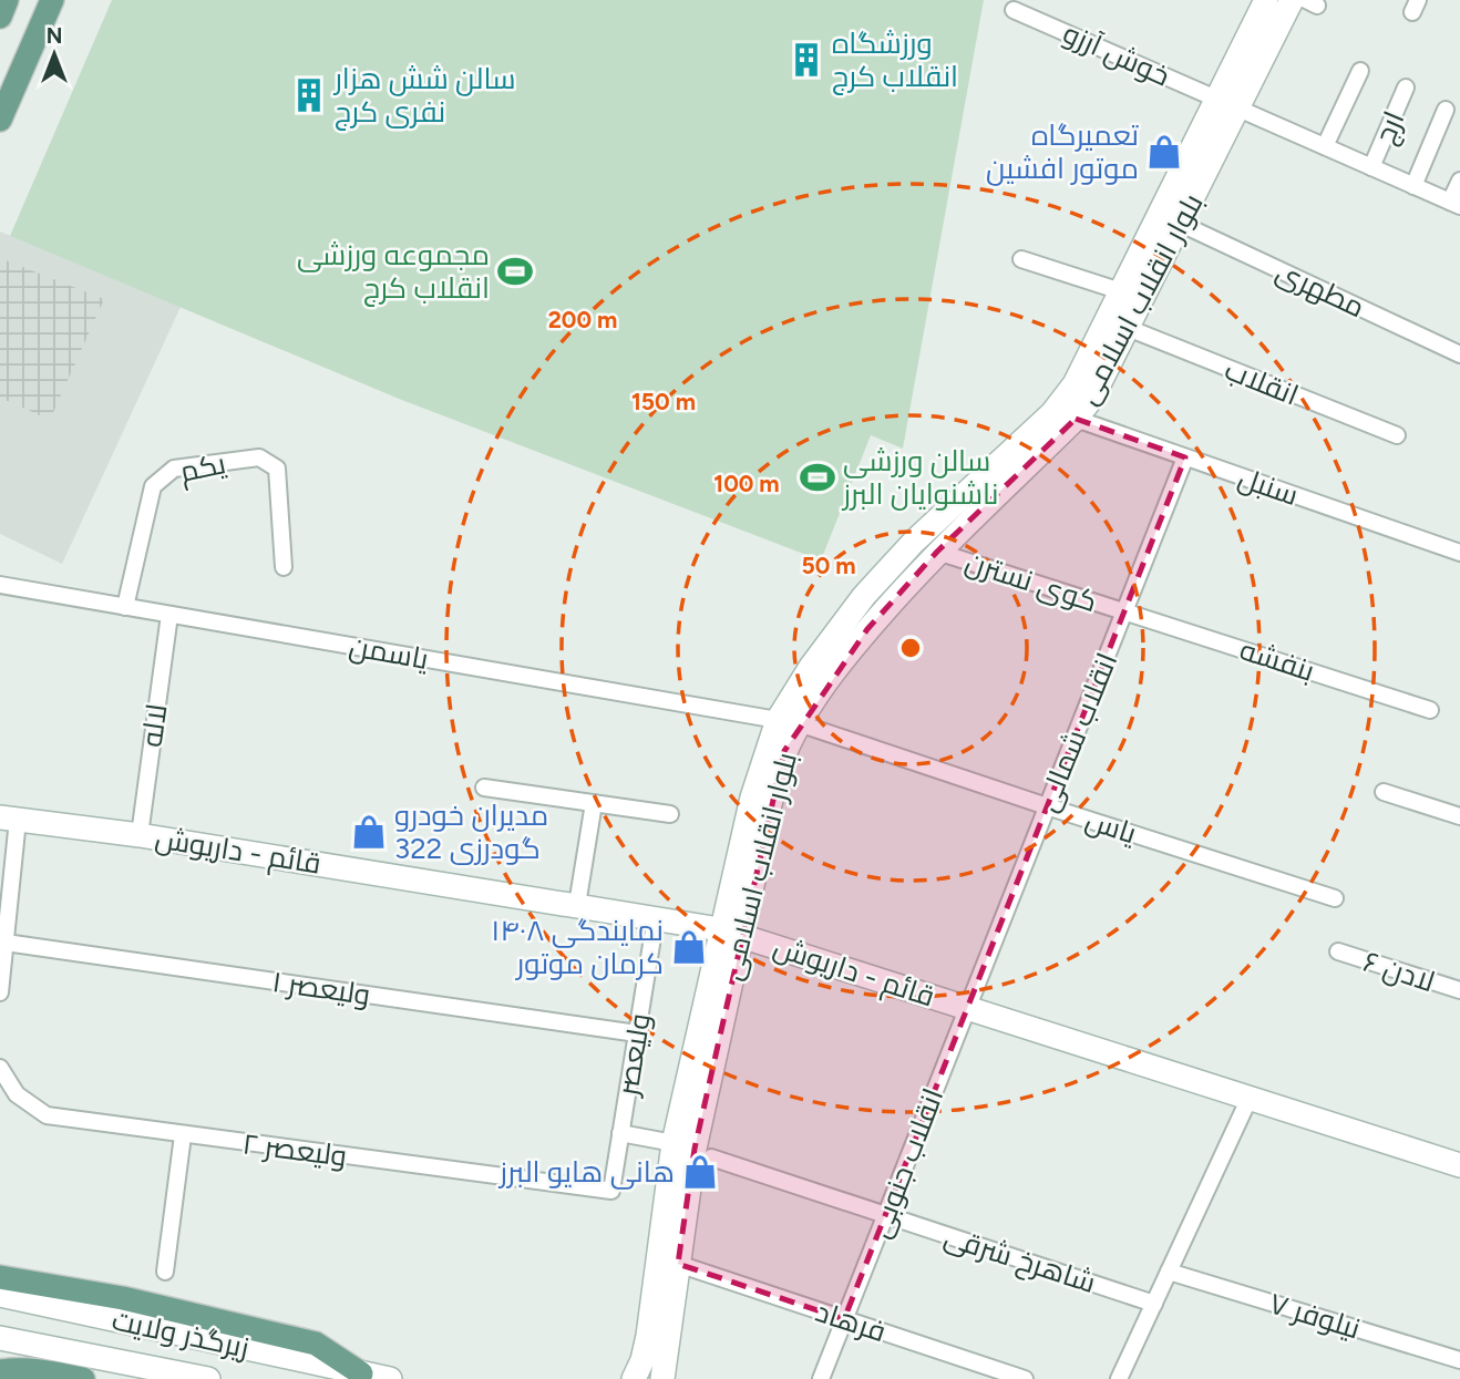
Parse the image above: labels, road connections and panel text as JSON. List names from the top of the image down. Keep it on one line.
{"streets":{"main road":["بلوار انقلاب اسلامی","قائم - داریوش","زیرگذر ولایت"],"street":["خوش آرزو","ارج","مطهری","انقلاب","یکم","سنبل","کوی نسترن","یاسمن","بنفشه","لاله","انقلاب شمالی","یاس","لادن ۶","ولیعصر ۱","ولیعصر","ولیعصر ۲","انقلاب جنوبی","شاهرخ شرقی","نیلوفر ۷","فرهاد"]},"crossings":[["خوش آرزو","ارج"],["خوش آرزو","بلوار انقلاب اسلامی"],["مطهری","بلوار انقلاب اسلامی"],["بلوار انقلاب اسلامی","انقلاب"],["بلوار انقلاب اسلامی","سنبل"],["بلوار انقلاب اسلامی","کوی نسترن"],["بلوار انقلاب اسلامی","یاسمن"],["بلوار انقلاب اسلامی","یاس"],["بلوار انقلاب اسلامی","قائم - داریوش"],["بلوار انقلاب اسلامی","فرهاد"],["یکم","یاسمن"],["سنبل","انقلاب شمالی"],["کوی نسترن","بنفشه"],["کوی نسترن","انقلاب شمالی"],["یاسمن","لاله"],["یاسمن","یاس"],["بنفشه","انقلاب شمالی"],["لاله","قائم - داریوش"],["انقلاب شمالی","یاس"],["انقلاب شمالی","قائم - داریوش"],["انقلاب شمالی","انقلاب جنوبی"],["قائم - داریوش","ولیعصر"],["قائم - داریوش","انقلاب جنوبی"],["ولیعصر ۱","ولیعصر"],["ولیعصر","ولیعصر ۲"],["انقلاب جنوبی","شاهرخ شرقی"],["انقلاب جنوبی","فرهاد"]],"places":{"building":["ورزشگاه انقلاب کرج","سالن شش هزار نفری کرج"],"shop":["تعمیرگاه موتور افشین","مدیران خودرو گودرزی 322","نمایندگی ۱۴۰۸ کرمان موتور","هانی هایو البرز"],"sports":["مجموعه ورزشی انقلاب کرج","سالن ورزشی ناشنوایان البرز"]},"north":"top","rings":["200 m","150 m","100 m","50 m"]}
